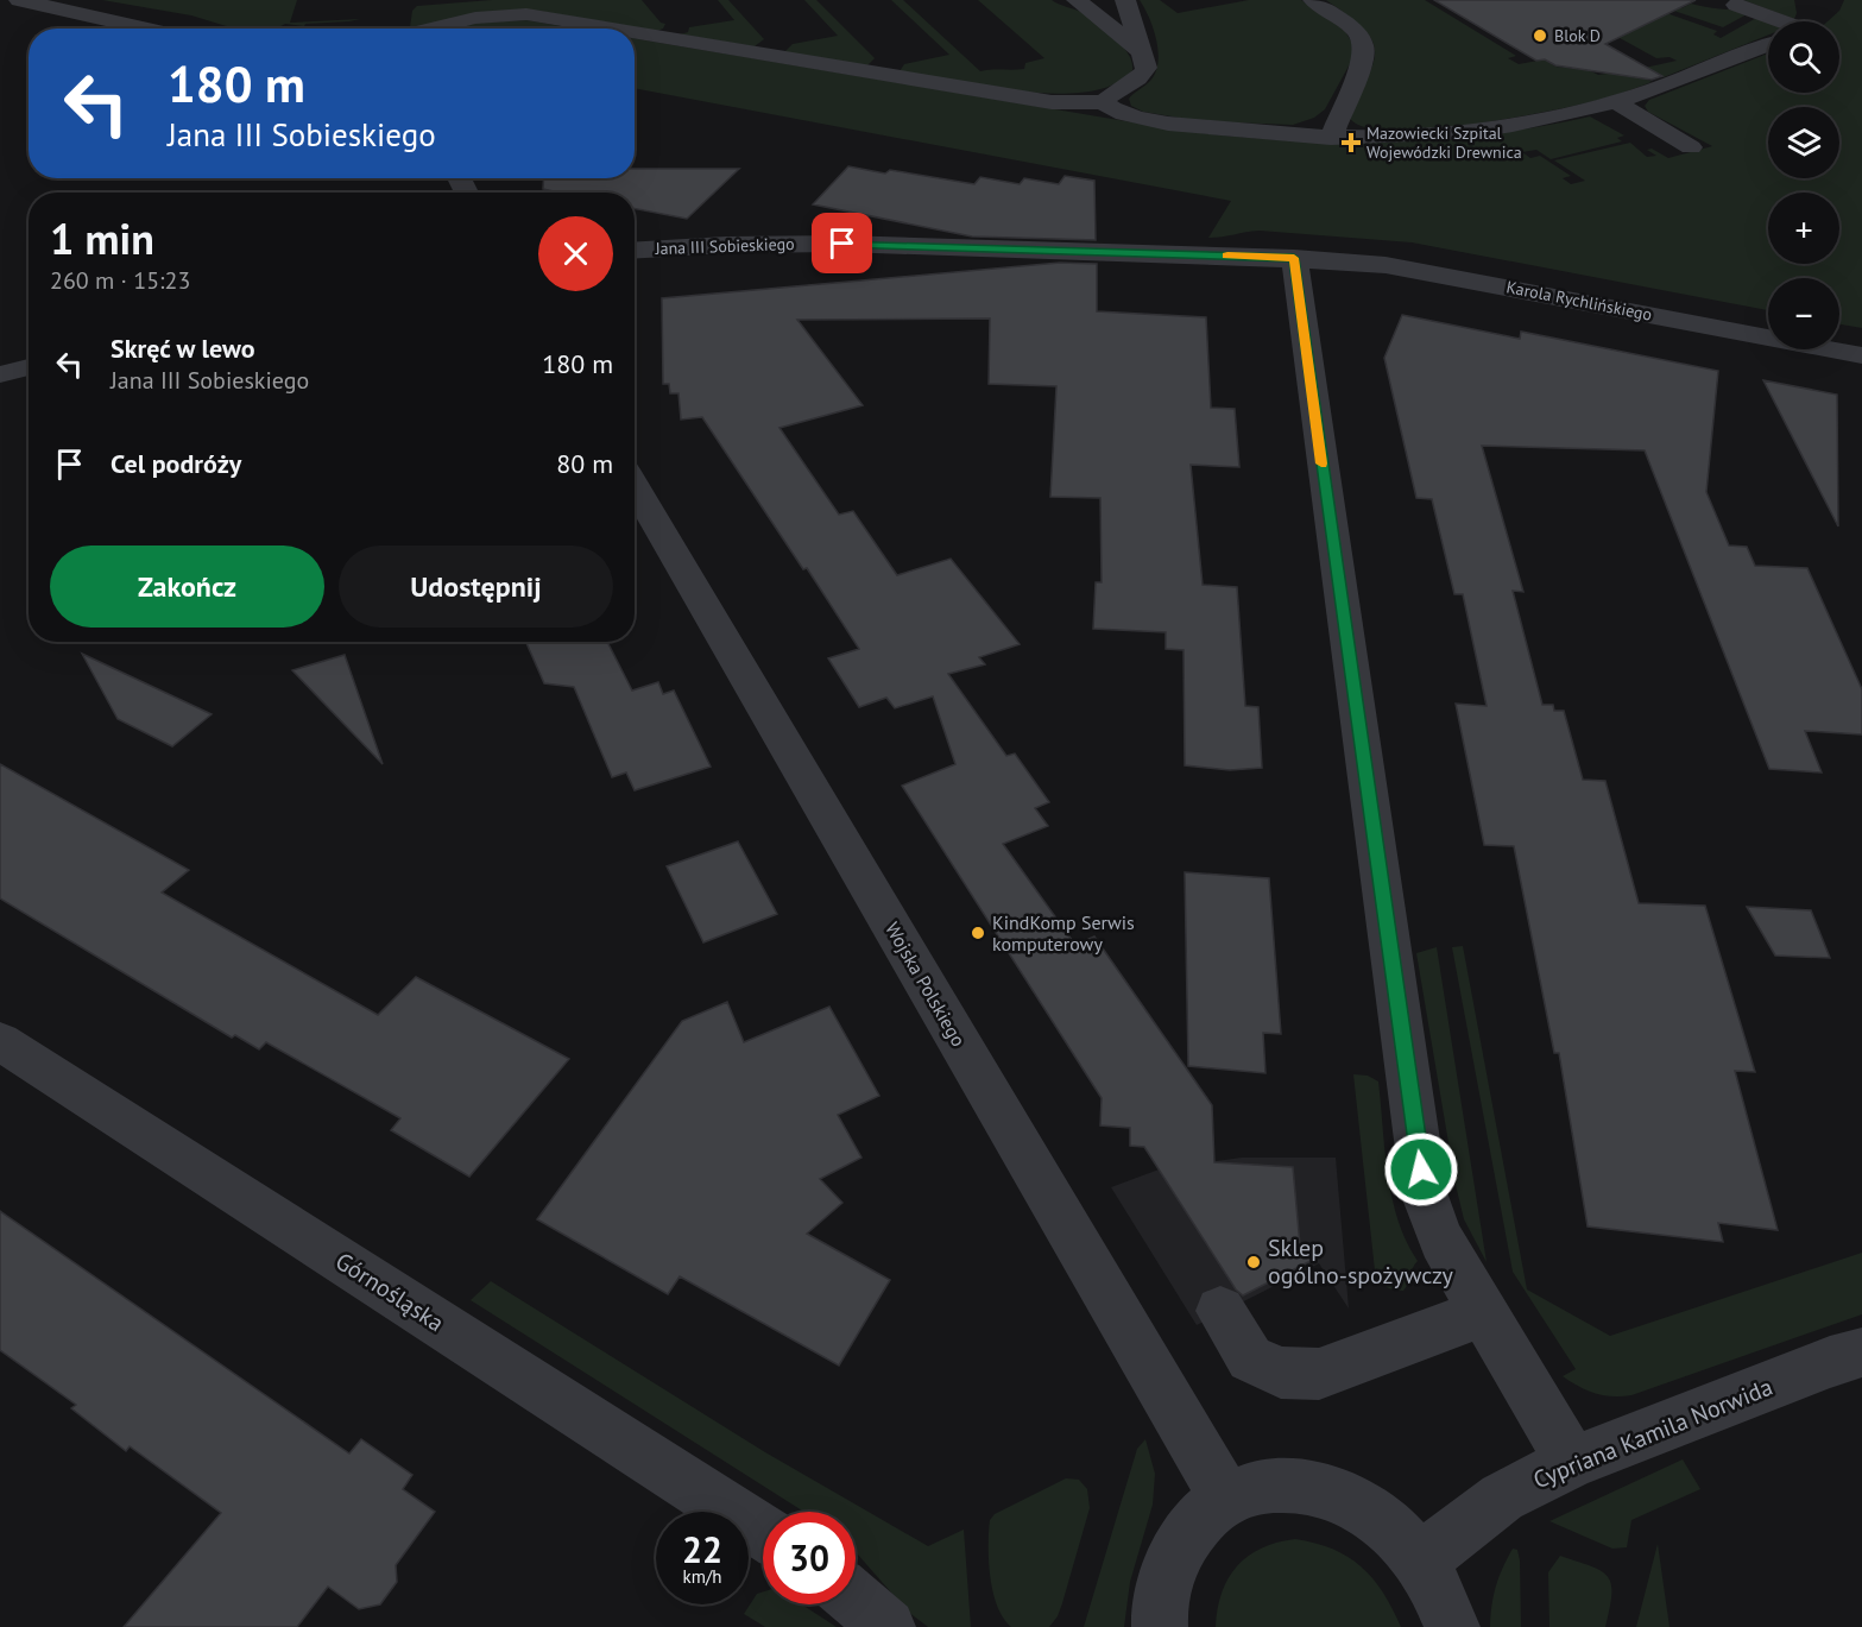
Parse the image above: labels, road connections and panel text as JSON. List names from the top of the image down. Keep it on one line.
{"streets":{"street":["Jana III Sobieskiego","Karola Rychlińskiego","Wojska Polskiego","Górnośląska","Cypriana Kamila Norwida"]},"crossings":[["Jana III Sobieskiego","Karola Rychlińskiego"]],"places":{"other":["Blok D","KindKomp Serwis komputerowy","Sklep ogólno-spożywczy"],"health":["Mazowiecki Szpital Wojewódzki Drewnica"]},"page":{"map_buttons":["+","−"],"turn":["180 m","Jana III Sobieskiego"],"heading":["1 min","260 m · 15:23"],"list":[{"name":"Skręć w lewo","note":"Jana III Sobieskiego","value":"180 m"},{"name":"Cel podróży","value":"80 m"}],"buttons":["Zakończ","Udostępnij"],"speed":"22 km/h","limit":"30"}}
